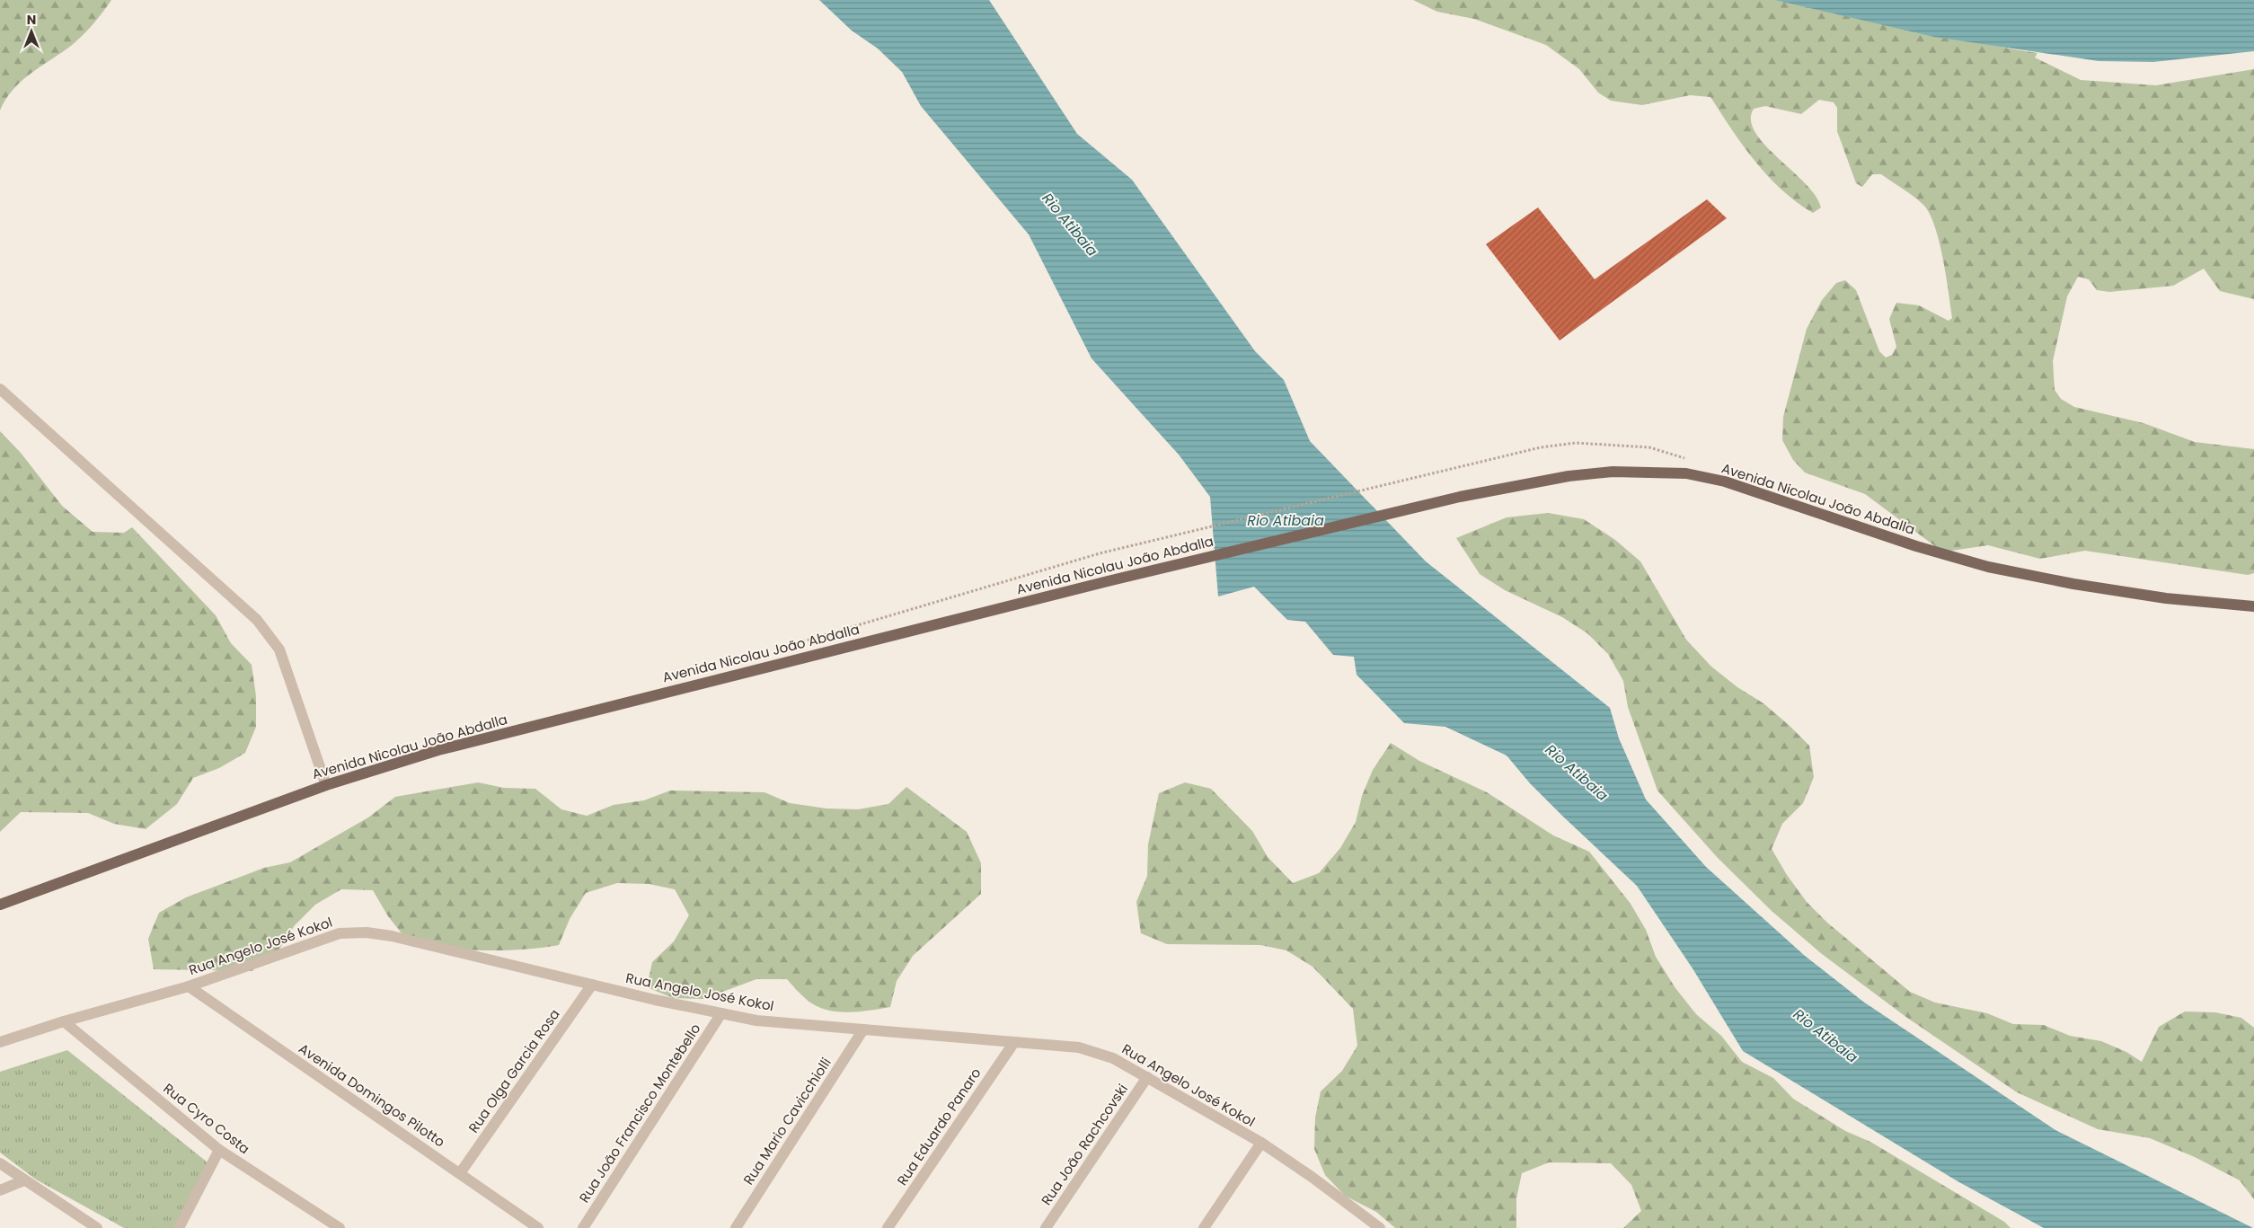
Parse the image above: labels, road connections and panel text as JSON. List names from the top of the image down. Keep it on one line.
{"streets":{"main road":["Avenida Nicolau João Abdalla"],"street":["Rua Angelo José Kokol","Rua Olga Garcia Rosa","Avenida Domingos Pilotto","Rua João Francisco Montebello","Rua Cyro Costa","Rua Mario Cavicchiolli","Rua Eduardo Panaro","Rua João Rachcovski"]},"crossings":[["Rua Angelo José Kokol","Rua Olga Garcia Rosa"],["Rua Angelo José Kokol","Avenida Domingos Pilotto"],["Rua Angelo José Kokol","Rua João Francisco Montebello"],["Rua Angelo José Kokol","Rua Cyro Costa"],["Rua Angelo José Kokol","Rua Mario Cavicchiolli"],["Rua Angelo José Kokol","Rua Eduardo Panaro"],["Rua Angelo José Kokol","Rua João Rachcovski"],["Rua Olga Garcia Rosa","Avenida Domingos Pilotto"]],"water":["Rio Atibaia"],"north":"top"}
